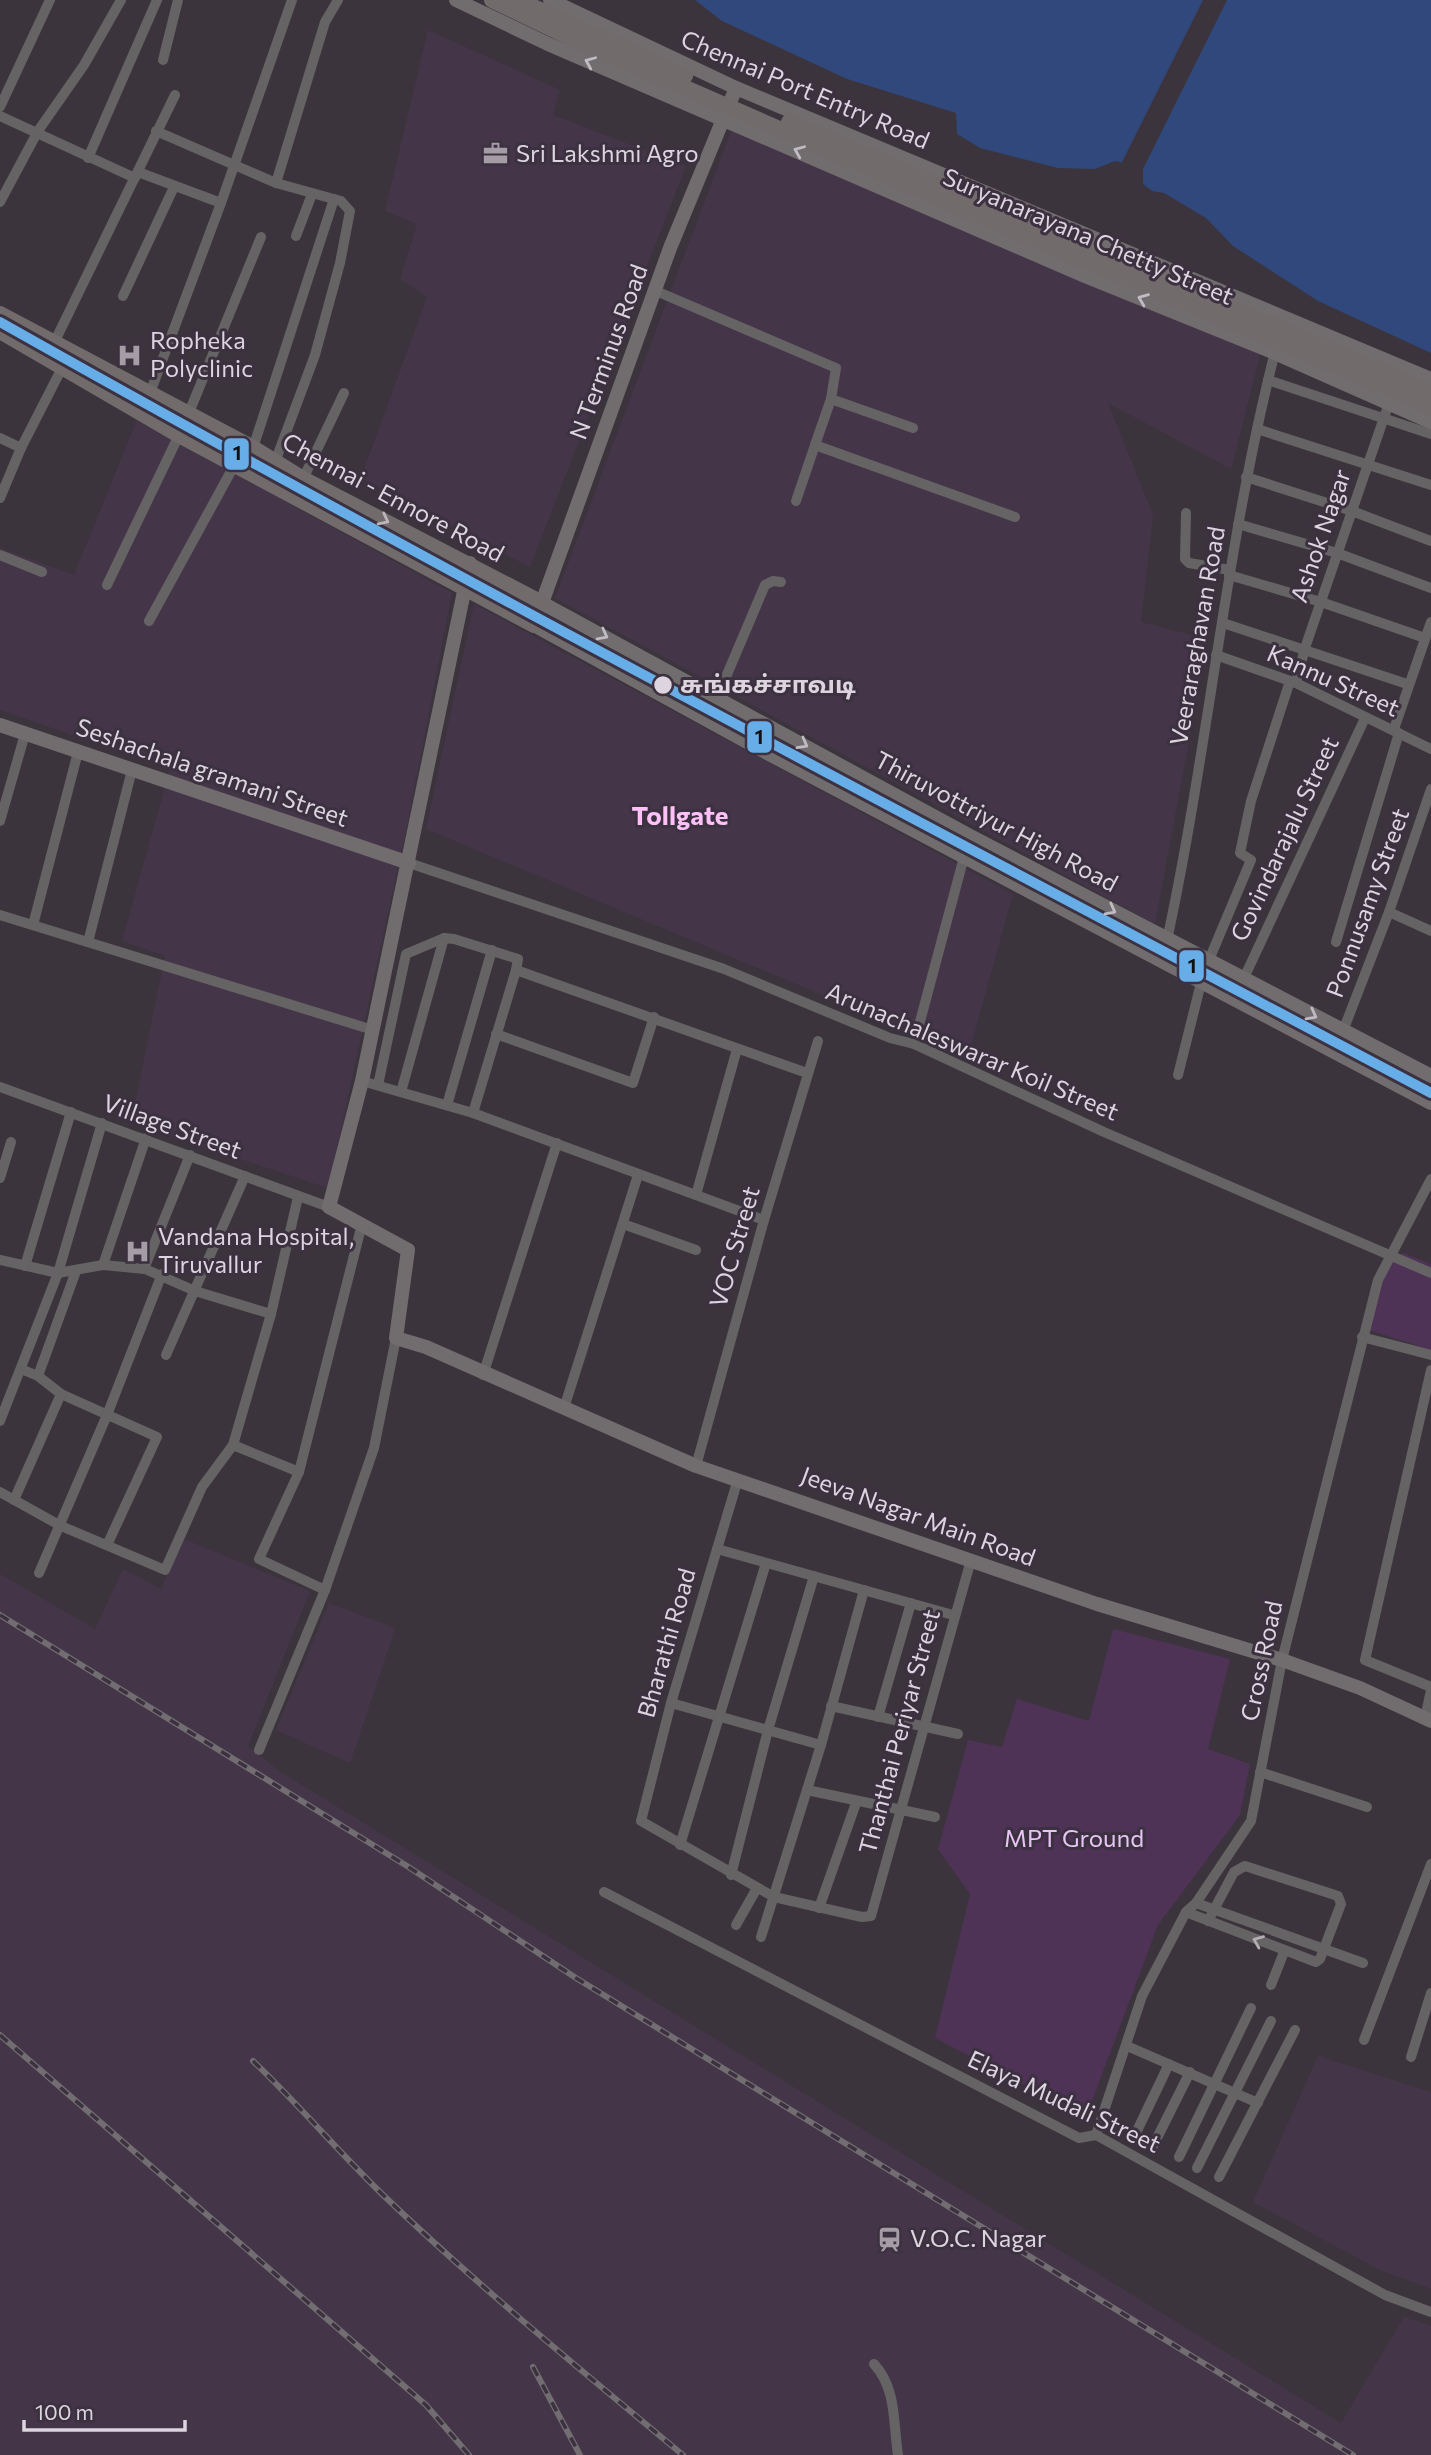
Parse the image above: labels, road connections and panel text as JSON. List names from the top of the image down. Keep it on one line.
{"streets":{"main road":["Suryanarayana Chetty Street","Chennai - Ennore Road"],"street":["Chennai Port Entry Road","N Terminus Road","Ashok Nagar","Veeraraghavan Road","Kannu Street","Seshachala gramani Street","Thiruvottriyur High Road","Govindarajalu Street","Ponnusamy Street","Arunachaleswarar Koil Street","Village Street","VOC Street","Jeeva Nagar Main Road","Bharathi Road","Cross Road","Thanthai Periyar Street","Elaya Mudali Street"]},"crossings":[["Chennai Port Entry Road","Suryanarayana Chetty Street"],["Chennai Port Entry Road","N Terminus Road"],["Suryanarayana Chetty Street","N Terminus Road"],["Suryanarayana Chetty Street","Veeraraghavan Road"],["N Terminus Road","Chennai - Ennore Road"],["N Terminus Road","Thiruvottriyur High Road"],["Chennai - Ennore Road","Thiruvottriyur High Road"],["Ashok Nagar","Kannu Street"],["Ashok Nagar","Thiruvottriyur High Road"],["Veeraraghavan Road","Kannu Street"],["Veeraraghavan Road","Thiruvottriyur High Road"],["Kannu Street","Govindarajalu Street"],["Seshachala gramani Street","Arunachaleswarar Koil Street"],["Thiruvottriyur High Road","Govindarajalu Street"],["Thiruvottriyur High Road","Ponnusamy Street"],["Arunachaleswarar Koil Street","Cross Road"],["VOC Street","Jeeva Nagar Main Road"],["Jeeva Nagar Main Road","Bharathi Road"],["Jeeva Nagar Main Road","Cross Road"],["Jeeva Nagar Main Road","Thanthai Periyar Street"],["Cross Road","Elaya Mudali Street"]],"districts":["Tollgate"],"parks":["MPT Ground"],"places":{"office":["Sri Lakshmi Agro"],"hospital":["Ropheka Polyclinic","Vandana Hospital, Tiruvallur"],"other":["சுங்கச்சாவடி"],"station":["V.O.C. Nagar"]},"lines":["transit line 1"],"scale_bar":"100 m"}
